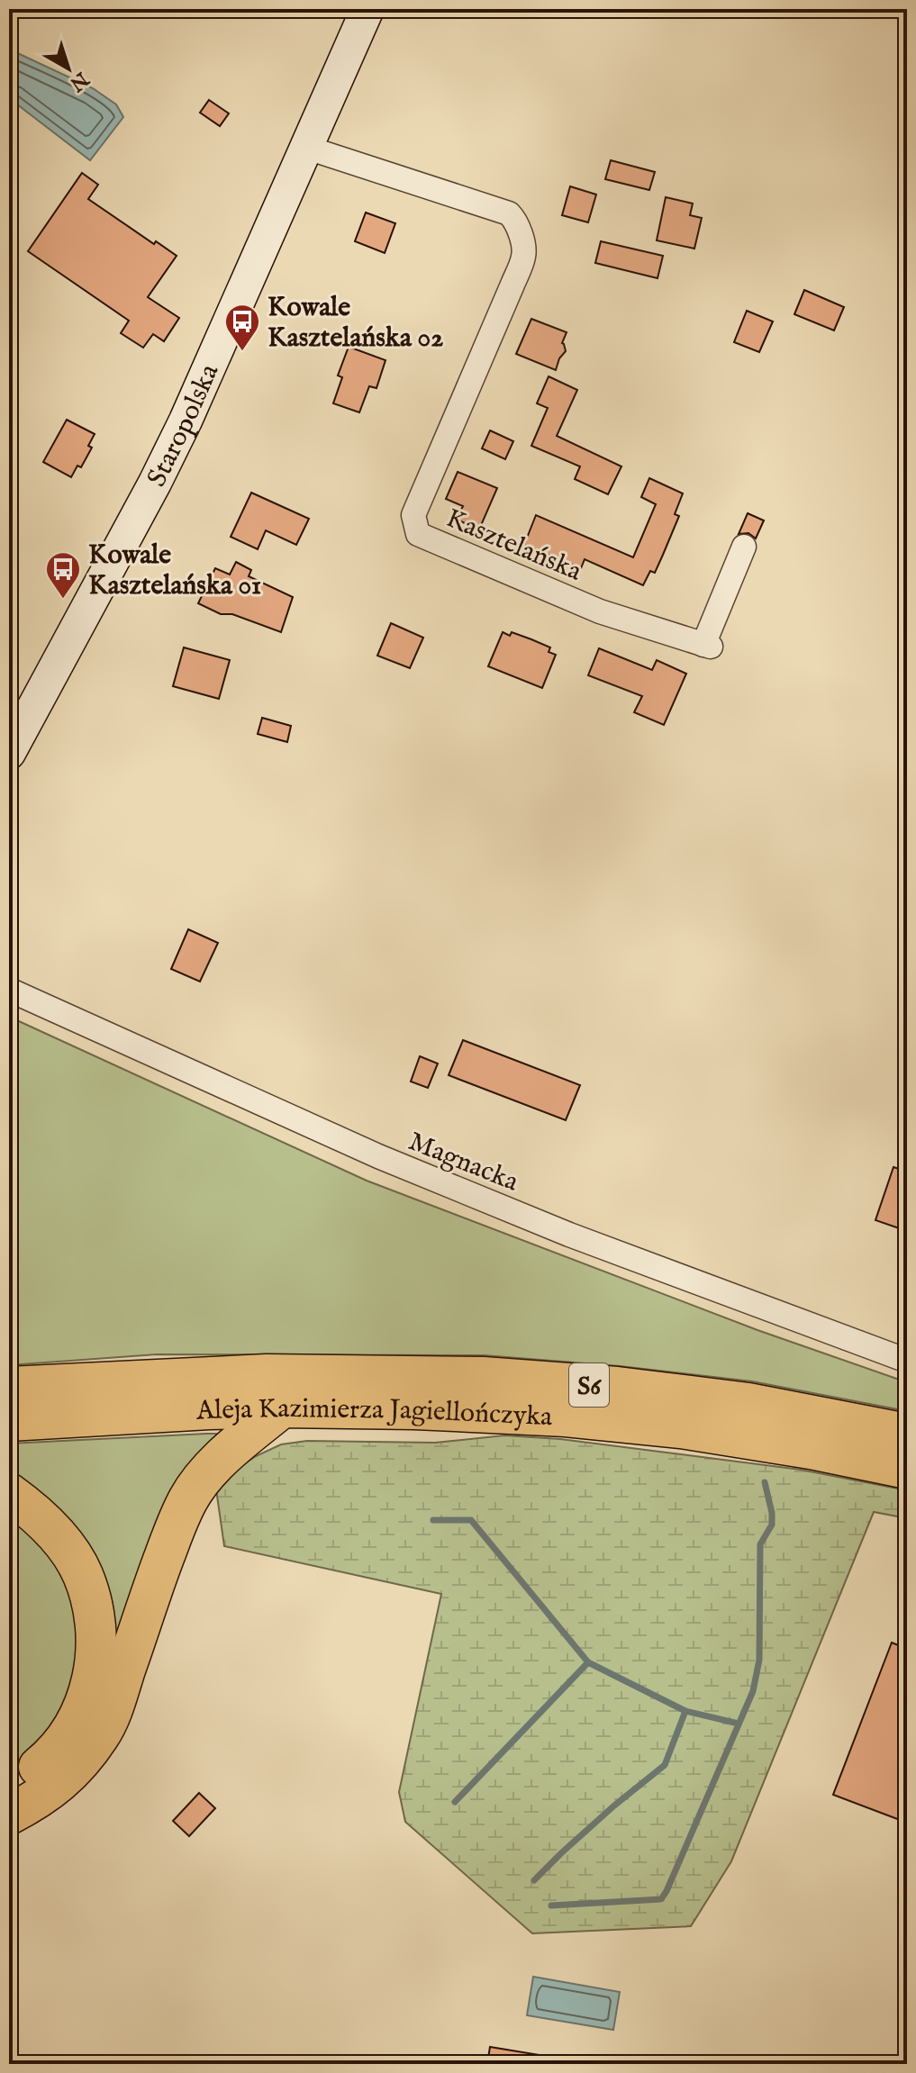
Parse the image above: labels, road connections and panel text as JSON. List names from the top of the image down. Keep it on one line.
{"streets":{"highway":["S6","Aleja Kazimierza Jagiellończyka"],"main road":["Staropolska"],"street":["Kasztelańska","Magnacka"]},"crossings":[["Staropolska","Kasztelańska"]],"places":{"bus stop":["Kowale Kasztelańska 02","Kowale Kasztelańska 01"]},"north":"bottom right"}
